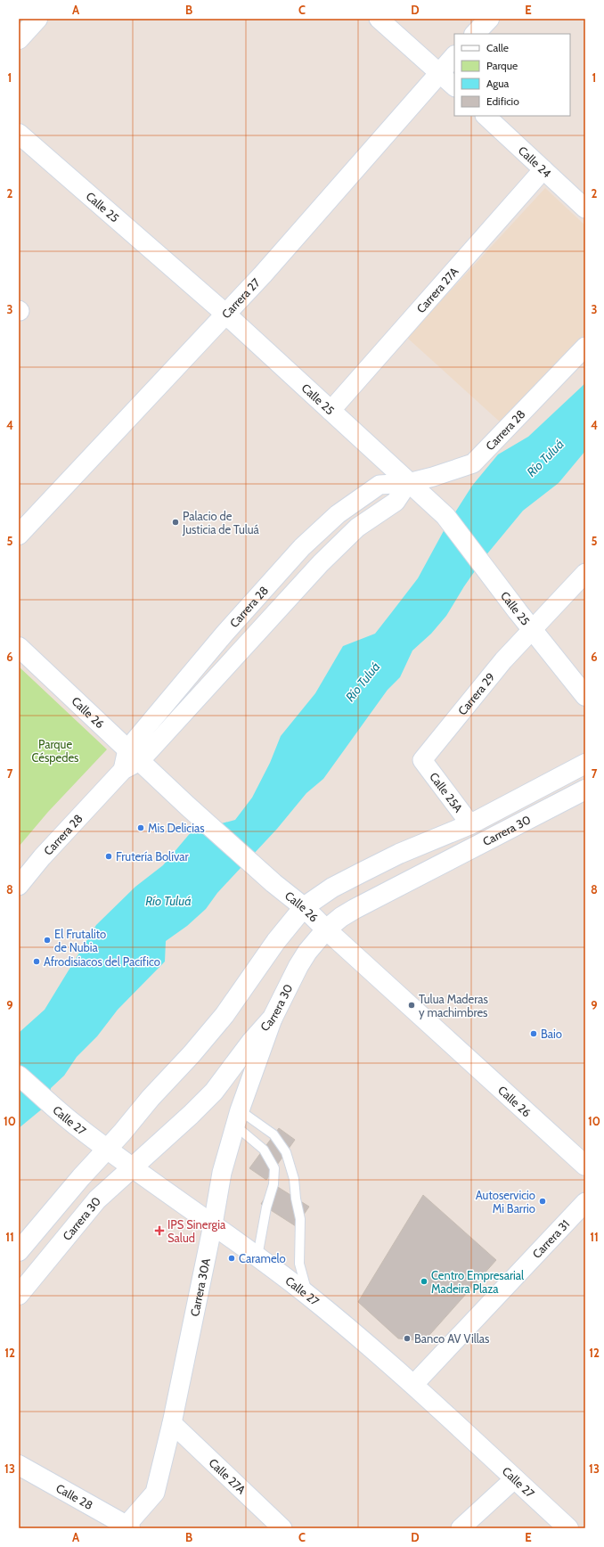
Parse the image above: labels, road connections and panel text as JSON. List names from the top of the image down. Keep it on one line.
{"streets":{"main road":["Calle 25","Carrera 27","Calle 26","Carrera 30","Calle 27","Calle 28"],"street":["Calle 24","Carrera 27A","Carrera 28","Carrera 29","Calle 25A","Carrera 31","Carrera 30A","Calle 27A"]},"crossings":[["Calle 24","Carrera 27A"],["Calle 25","Carrera 27A"],["Calle 25","Carrera 27"],["Calle 25","Carrera 28"],["Calle 25","Carrera 29"],["Carrera 28","Calle 26"],["Carrera 29","Calle 25A"],["Calle 26","Carrera 30"],["Calle 25A","Carrera 30"],["Carrera 30","Calle 27"],["Carrera 30","Carrera 30A"],["Calle 27","Carrera 31"],["Calle 27","Carrera 30A"],["Carrera 30A","Calle 27A"],["Carrera 30A","Calle 28"]],"water":["Río Tuluá"],"parks":["Parque Céspedes"],"places":{"other":["Palacio de Justicia de Tuluá","Mis Delicias","Frutería Bolívar","El Frutalito de Nubia","Afrodisiacos del Pacífico","Tulua Maderas y machimbres","Baio","Autoservicio Mi Barrio","Caramelo","Centro Empresarial Madeira Plaza","Banco AV Villas"],"health":["IPS Sinergia Salud"]},"legend":["Calle","Parque","Agua","Edificio"],"grid":{"columns":["A","B","C","D","E"],"rows":["1","2","3","4","5","6","7","8","9","10","11","12","13"]}}
